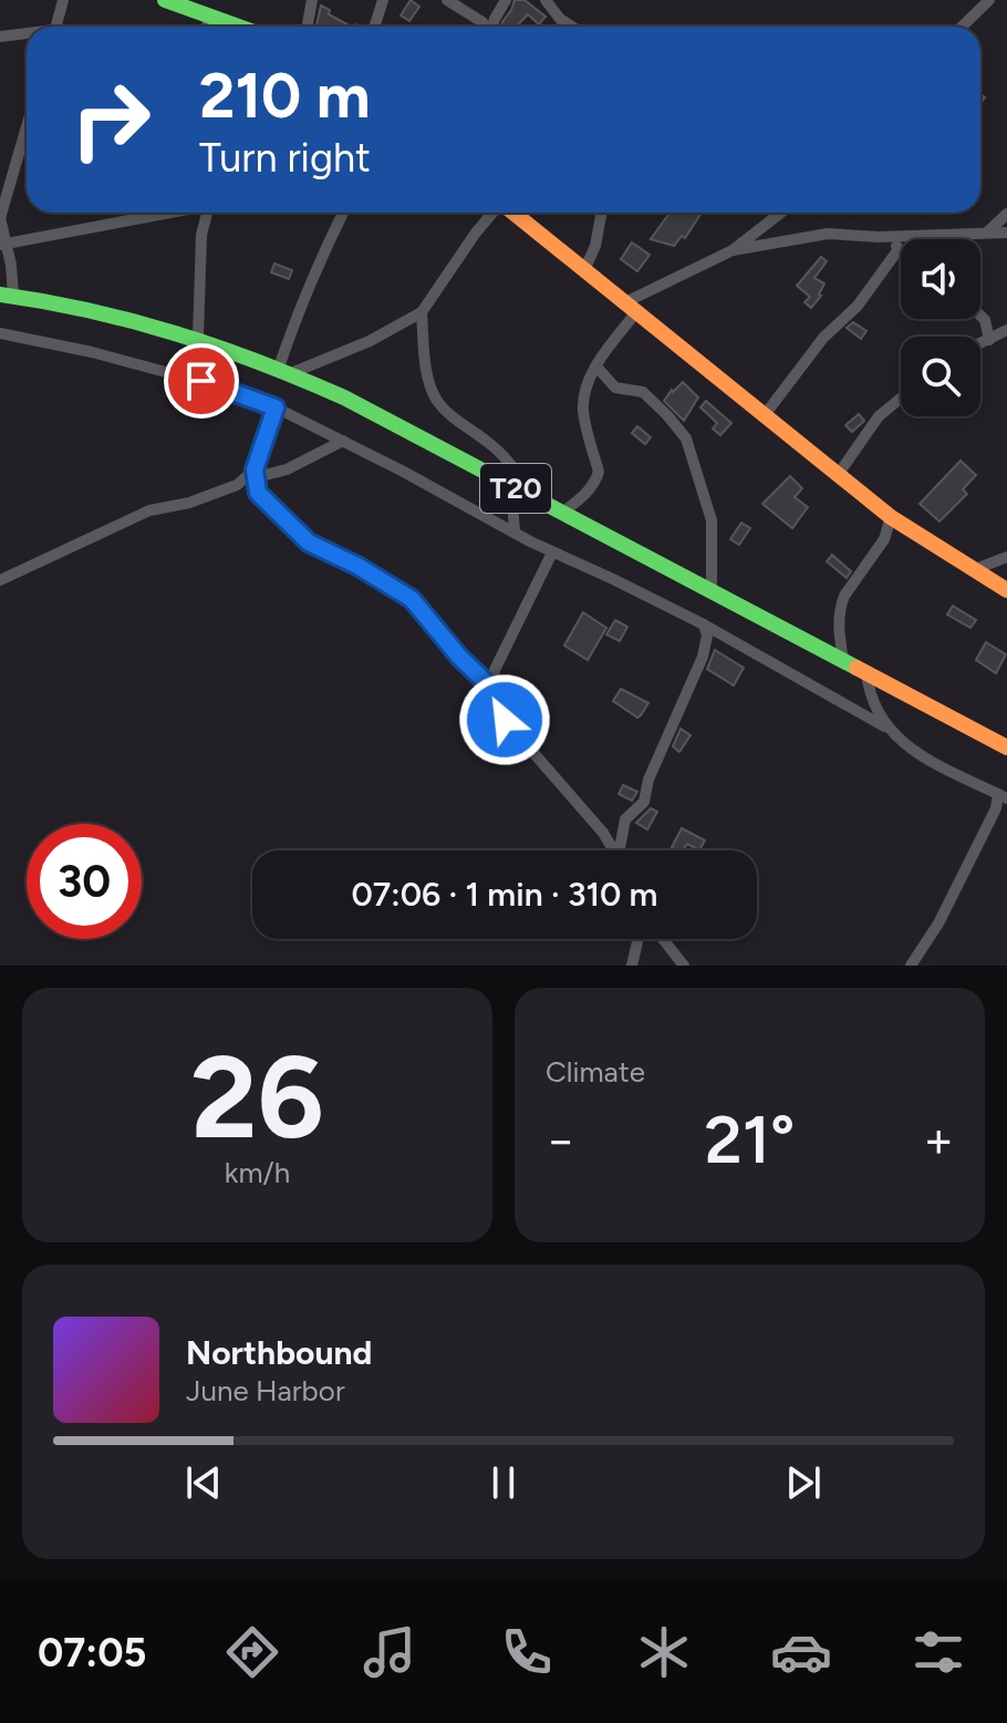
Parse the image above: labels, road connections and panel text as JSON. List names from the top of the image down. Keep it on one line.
{"streets":{"main road":["T20"]},"page":{"turn":["210 m","Turn right"],"limit":"30","trip":"07:06 · 1 min · 310 m","tile":[["26","km/h"],"Climate"],"heat":["−","21°","+"],"song":["Northbound","June Harbor"],"tabs":"07:05"}}
